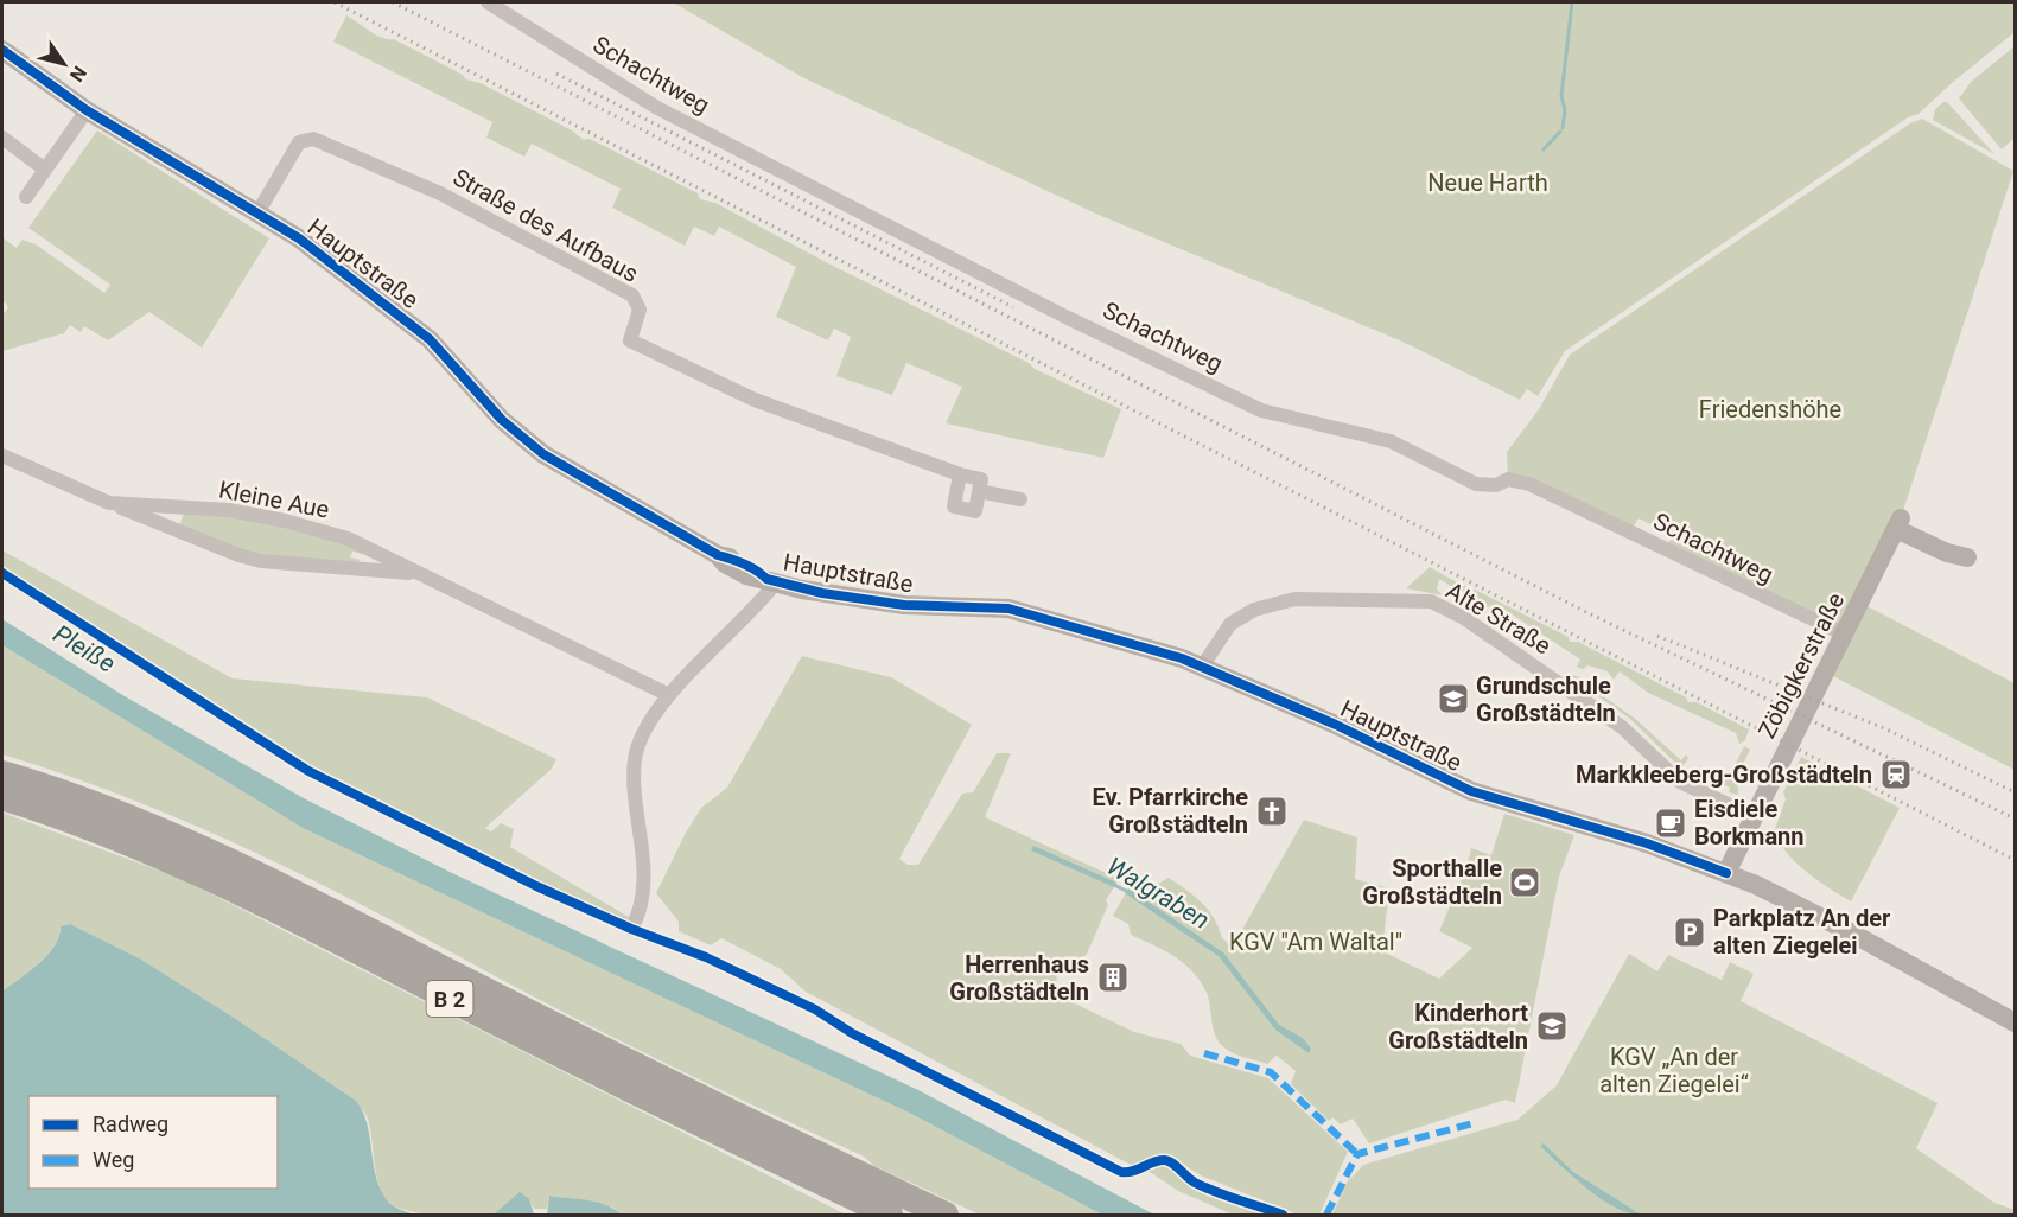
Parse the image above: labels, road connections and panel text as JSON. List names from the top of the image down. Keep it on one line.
{"streets":{"highway":["B 2"],"main road":["Hauptstraße","Zöbigkerstraße"],"street":["Schachtweg","Straße des Aufbaus","Kleine Aue","Alte Straße"]},"crossings":[["Schachtweg","Zöbigkerstraße"],["Straße des Aufbaus","Hauptstraße"],["Hauptstraße","Alte Straße"],["Hauptstraße","Zöbigkerstraße"],["Alte Straße","Zöbigkerstraße"]],"water":["Pleiße","Walgraben"],"parks":["Neue Harth","Friedenshöhe","KGV \"Am Waltal\"","KGV „An der alten Ziegelei“"],"places":{"school or university":["Grundschule Großstädteln","Kinderhort Großstädteln"],"station":["Markkleeberg-Großstädteln"],"church":["Ev. Pfarrkirche Großstädteln"],"cafe":["Eisdiele Borkmann"],"sports":["Sporthalle Großstädteln"],"parking":["Parkplatz An der alten Ziegelei"],"building":["Herrenhaus Großstädteln"]},"legend":["Radweg","Weg"],"north":"bottom right"}
